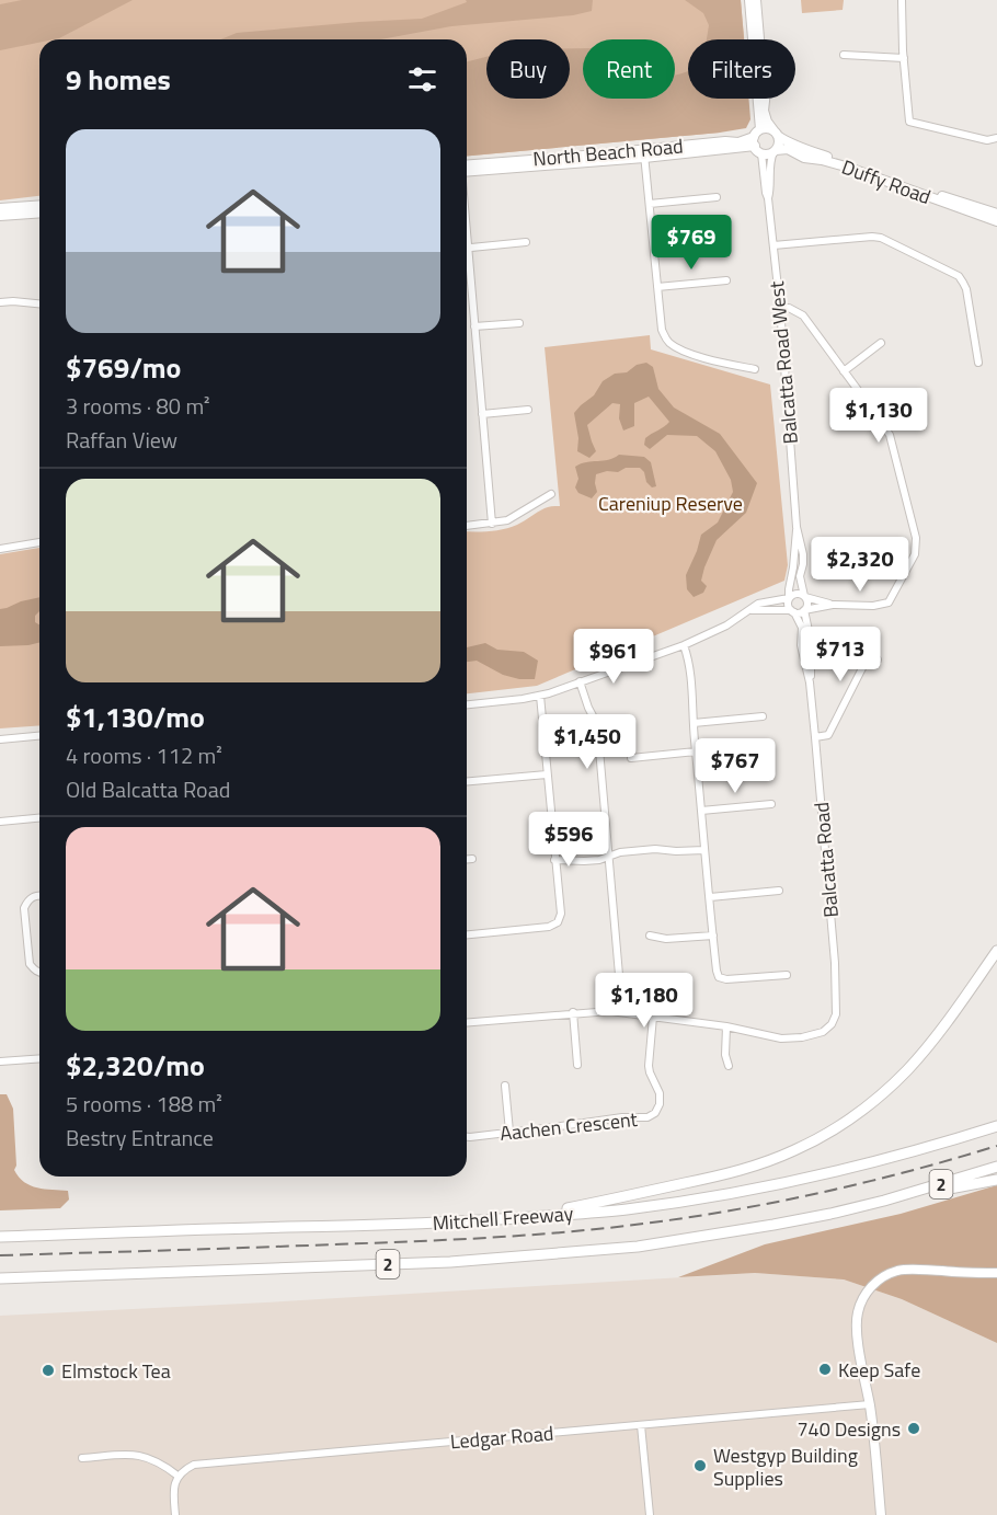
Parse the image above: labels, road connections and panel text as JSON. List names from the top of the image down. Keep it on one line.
{"streets":{"highway":["2","Mitchell Freeway"],"main road":["North Beach Road","Duffy Road"],"street":["Balcatta Road West","Balcatta Road","Aachen Crescent","Ledgar Road"]},"crossings":[["North Beach Road","Duffy Road"],["North Beach Road","Balcatta Road West"],["Duffy Road","Balcatta Road West"],["Balcatta Road West","Balcatta Road"]],"parks":["Careniup Reserve"],"places":["Keep Safe","Elmstock Tea","740 Designs","Westgyp Building Supplies"],"page":{"chip":["Buy","Rent","Filters"],"heading":"9 homes","list":[{"name":"$769/mo","note":"3 rooms · 80 m² · Raffan View"},{"name":"$1,130/mo","note":"4 rooms · 112 m² · Old Balcatta Road"},{"name":"$2,320/mo","note":"5 rooms · 188 m² · Bestry Entrance"}],"price":["$769","$1,130","$2,320","$713","$961","$1,450","$767","$596","$1,180"]}}
